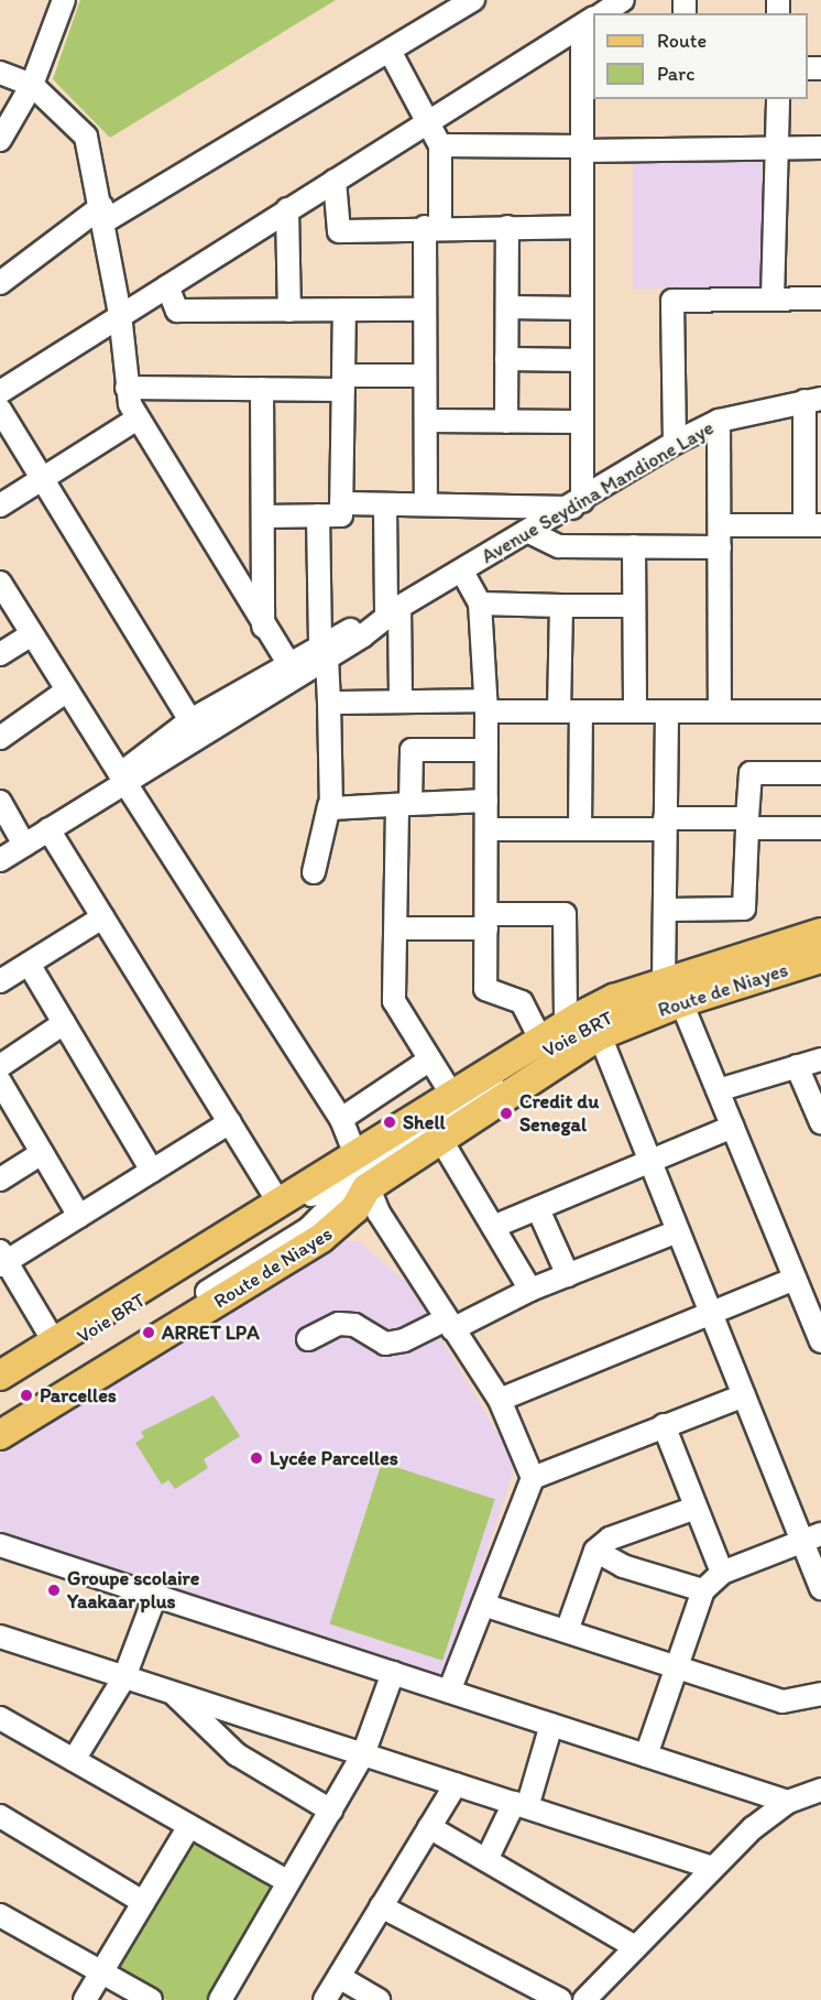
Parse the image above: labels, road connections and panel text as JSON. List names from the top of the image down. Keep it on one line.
{"streets":{"main road":["Route de Niayes"],"street":["Avenue Seydina Mandione Laye","Voie BRT"]},"crossings":[["Route de Niayes","Voie BRT"]],"places":["Credit du Senegal","Shell","ARRET LPA","Parcelles","Lycée Parcelles","Groupe scolaire Yaakaar plus"],"legend":["Route","Parc"]}
